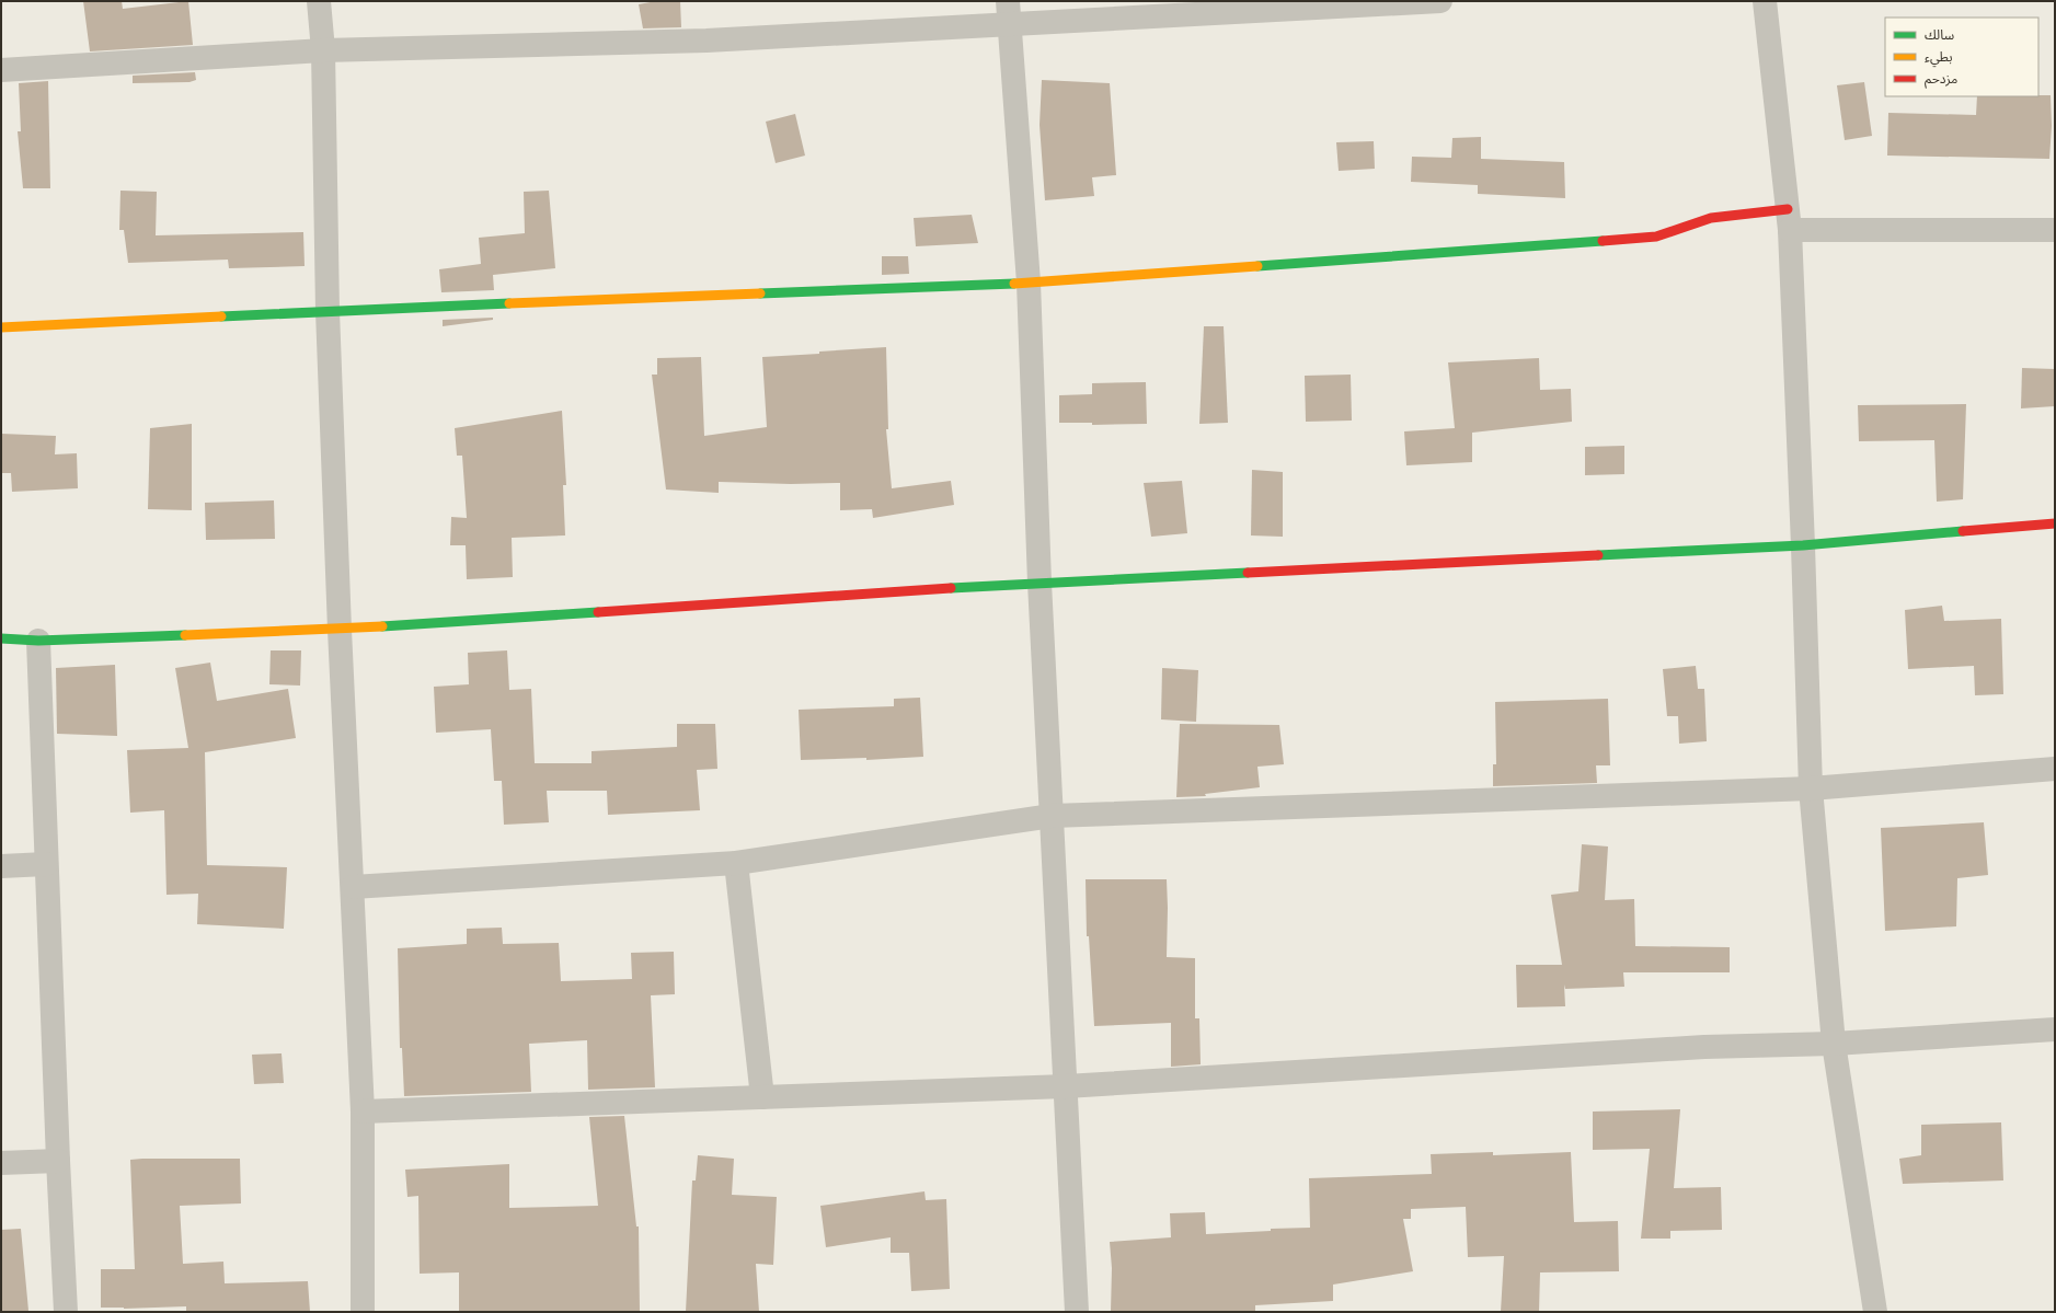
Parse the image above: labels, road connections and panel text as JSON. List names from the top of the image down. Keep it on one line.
{"legend":["سالك","بطيء","مزدحم"]}
